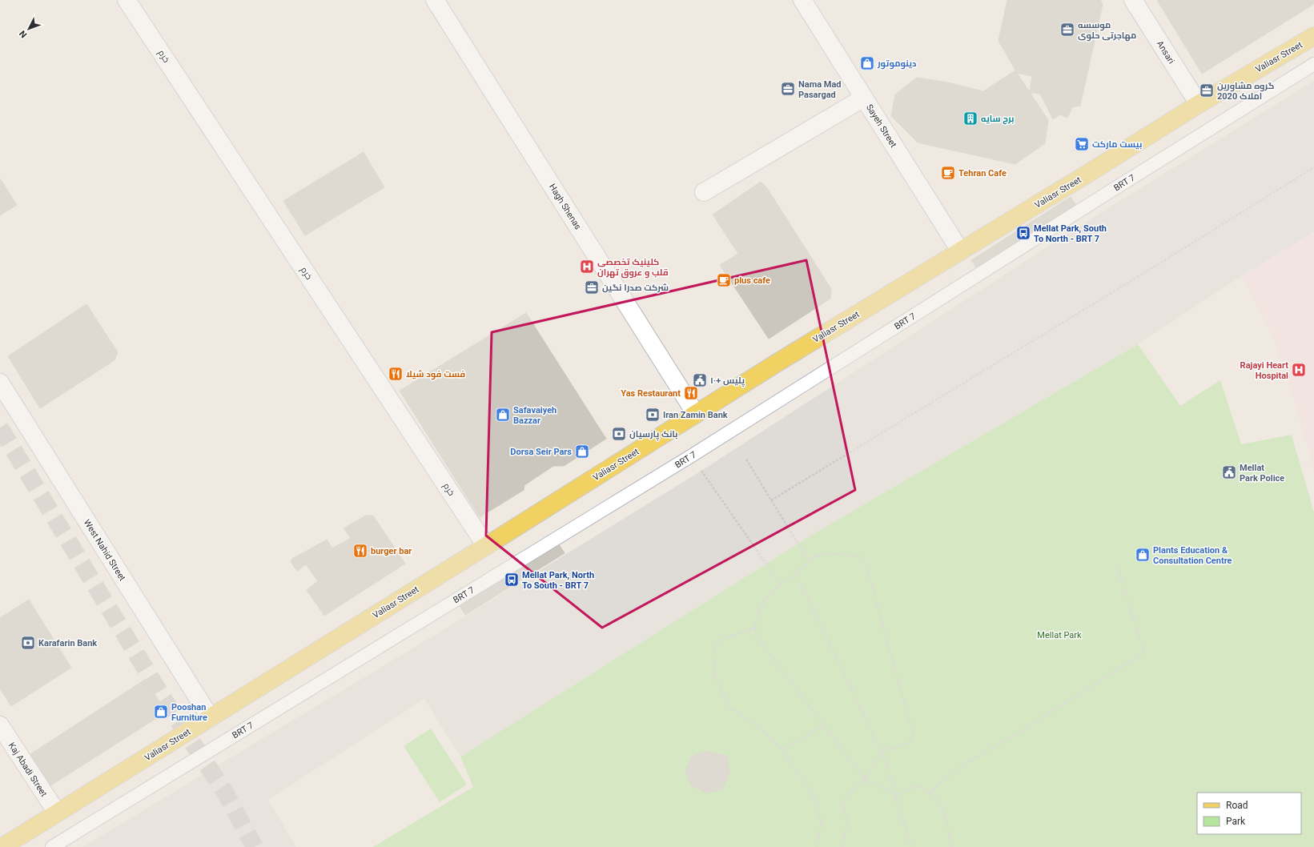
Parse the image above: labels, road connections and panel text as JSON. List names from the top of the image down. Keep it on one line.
{"streets":{"main road":["Valiasr Street"],"street":["Ansari","خرم","Sayeh Street","Hagh Shenas","West Nahid Street","Kaj Abadi Street"],"lane":["BRT 7"]},"crossings":[["Ansari","Valiasr Street"],["خرم","Valiasr Street"],["Valiasr Street","Sayeh Street"],["Valiasr Street","Hagh Shenas"],["Valiasr Street","West Nahid Street"],["Valiasr Street","Kaj Abadi Street"]],"parks":["Mellat Park"],"places":{"office":["موسسه مهاجرتی حلوی","Nama Mad Pasargad","گروه مشاورین املاک 2020","شرکت صدرا نگین"],"shop":["دینوموتور","Safavaiyeh Bazzar","Dorsa Seir Pars","Plants Education & Consultation Centre","Pooshan Furniture"],"building":["برج سایه"],"supermarket":["بیست مارکت"],"cafe":["Tehran Cafe","plus cafe"],"bus stop":["Mellat Park, South To North - BRT 7","Mellat Park, North To South - BRT 7"],"hospital":["کلینیک تخصصی قلب و عروق تهران","Rajayi Heart Hospital"],"restaurant":["فست فود شیلا","Yas Restaurant","burger bar"],"public building":["پلیس +۱۰","Mellat Park Police"],"bank":["Iran Zamin Bank","بانک پارسیان","Karafarin Bank"]},"legend":["Road","Park"],"north":"bottom left"}
